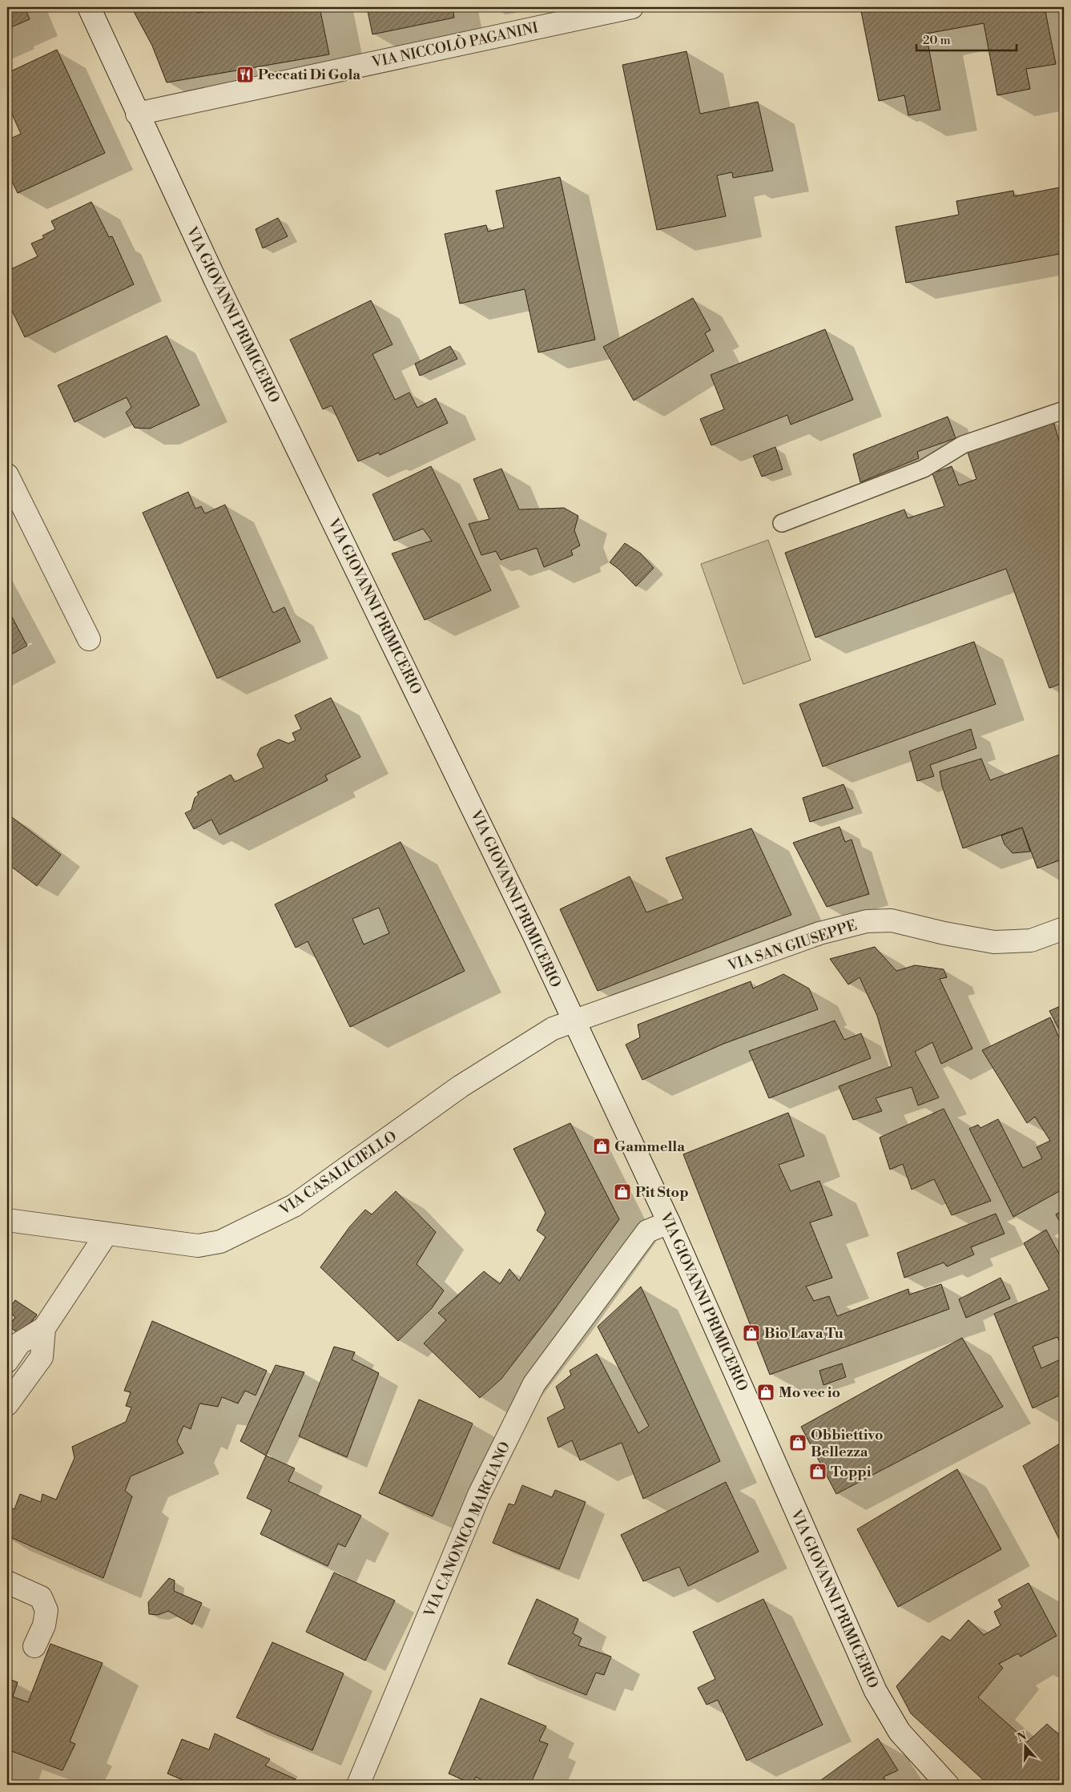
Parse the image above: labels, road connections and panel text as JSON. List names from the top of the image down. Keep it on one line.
{"streets":{"street":["VIA NICCOLÒ PAGANINI","VIA GIOVANNI PRIMICERIO","VIA SAN GIUSEPPE","VIA CASALICIELLO","VIA CANONICO MARCIANO"]},"crossings":[["VIA NICCOLÒ PAGANINI","VIA GIOVANNI PRIMICERIO"],["VIA GIOVANNI PRIMICERIO","VIA SAN GIUSEPPE"],["VIA GIOVANNI PRIMICERIO","VIA CASALICIELLO"],["VIA GIOVANNI PRIMICERIO","VIA CANONICO MARCIANO"],["VIA SAN GIUSEPPE","VIA CASALICIELLO"]],"places":{"restaurant":["Peccati Di Gola"],"shop":["Gammella","Pit Stop","Bio Lava Tu","Mo vec io","Obbiettivo Bellezza","Toppi"]},"scale_bar":"20 m","north":"top"}
